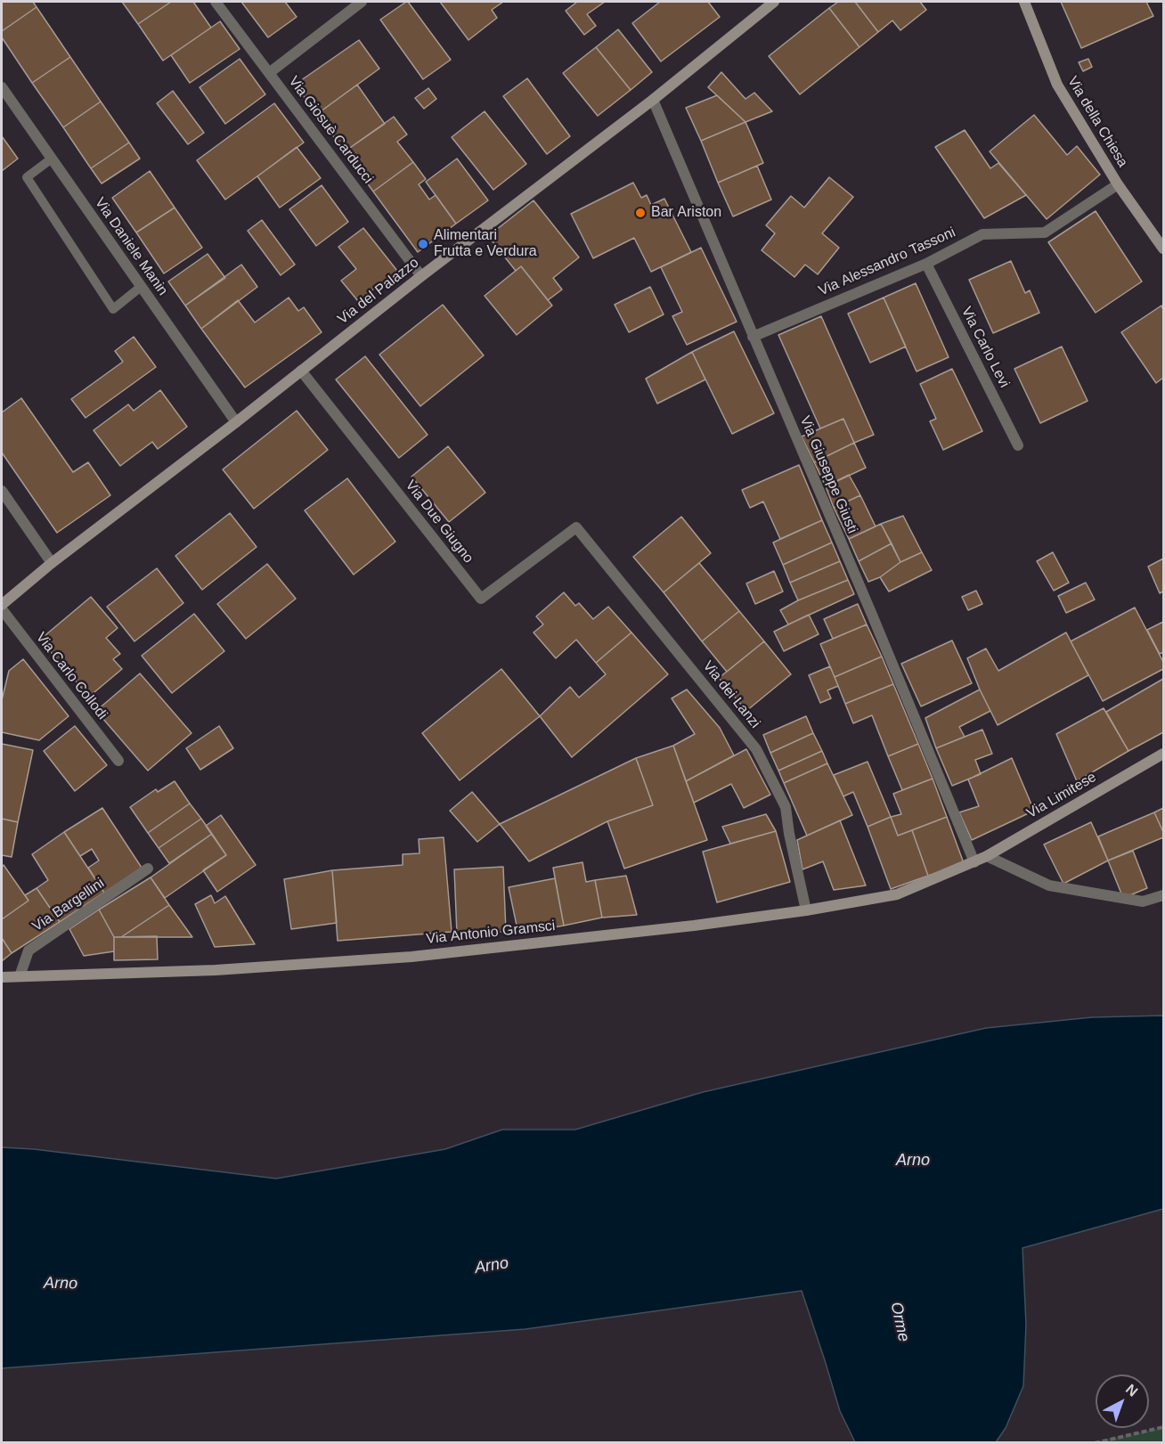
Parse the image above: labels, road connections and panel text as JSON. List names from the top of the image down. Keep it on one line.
{"streets":{"main road":["Via della Chiesa","Via del Palazzo","Via Limitese","Via Antonio Gramsci"],"street":["Via Giosuè Carducci","Via Daniele Manin","Via Alessandro Tassoni","Via Carlo Levi","Via Giuseppe Giusti","Via Due Giugno","Via Carlo Collodi","Via dei Lanzi","Via Bargellini"]},"crossings":[["Via della Chiesa","Via Alessandro Tassoni"],["Via Giosuè Carducci","Via del Palazzo"],["Via Daniele Manin","Via del Palazzo"],["Via Alessandro Tassoni","Via Carlo Levi"],["Via Alessandro Tassoni","Via Giuseppe Giusti"],["Via del Palazzo","Via Giuseppe Giusti"],["Via del Palazzo","Via Due Giugno"],["Via Giuseppe Giusti","Via Limitese"],["Via Giuseppe Giusti","Via Antonio Gramsci"],["Via Due Giugno","Via dei Lanzi"],["Via dei Lanzi","Via Antonio Gramsci"],["Via Limitese","Via Antonio Gramsci"],["Via Bargellini","Via Antonio Gramsci"]],"water":["Arno","Orme"],"places":["Bar Ariston","Alimentari Frutta e Verdura"],"north":"top right"}
